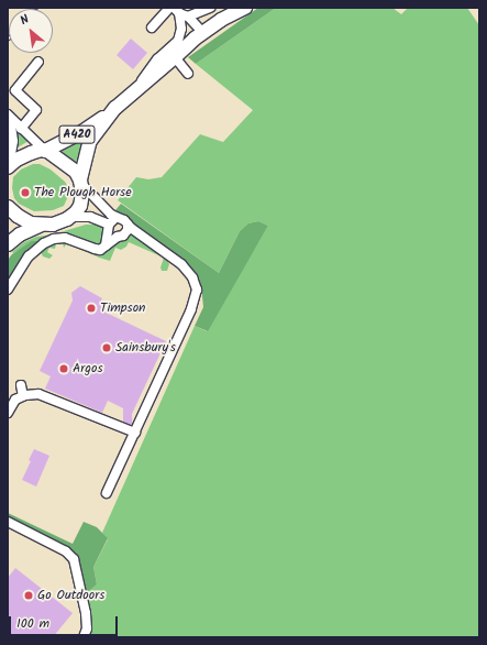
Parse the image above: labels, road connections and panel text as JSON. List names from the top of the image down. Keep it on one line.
{"streets":{"highway":["A420"]},"places":["The Plough Horse","Timpson","Sainsbury's","Argos","Go Outdoors"],"scale_bar":"100 m","north":"top left"}
